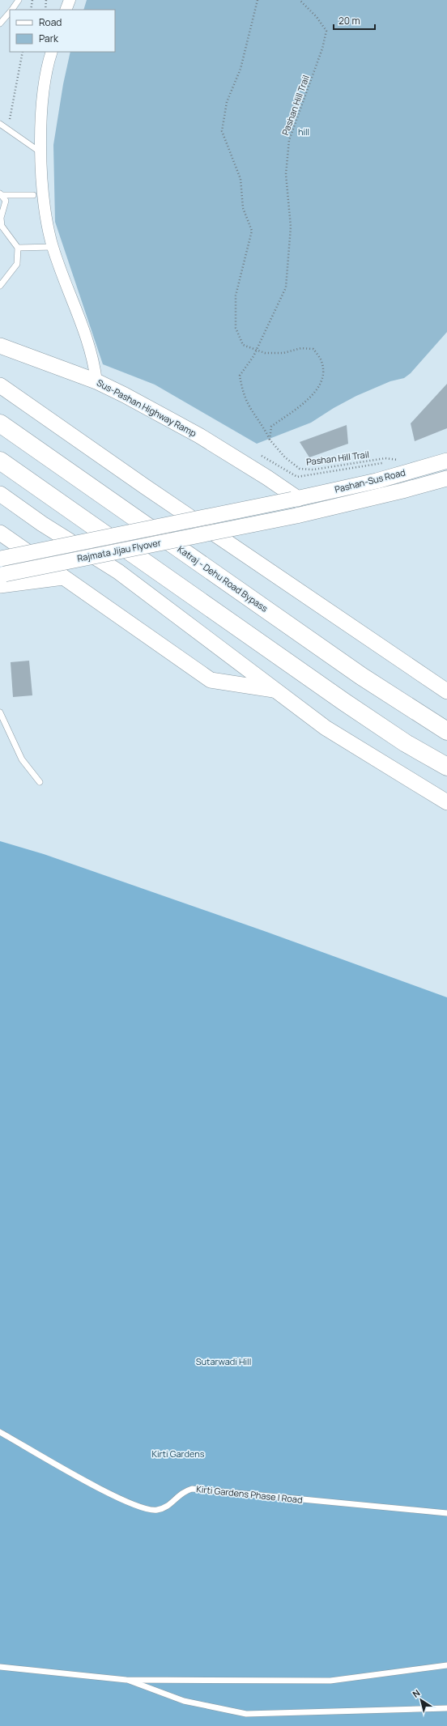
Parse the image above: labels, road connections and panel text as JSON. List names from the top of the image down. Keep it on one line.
{"streets":{"highway":["Katraj - Dehu Road Bypass"],"street":["Sus-Pashan Highway Ramp","Pashan-Sus Road","Rajmata Jijau Flyover"],"lane":["Kirti Gardens Phase I Road"],"path":["Pashan Hill Trail"]},"crossings":[["Sus-Pashan Highway Ramp","Pashan-Sus Road"],["Sus-Pashan Highway Ramp","Rajmata Jijau Flyover"],["Pashan-Sus Road","Rajmata Jijau Flyover"]],"parks":["hill","Sutarwadi Hill","Kirti Gardens"],"legend":["Road","Park"],"scale_bar":"20 m","north":"top left"}
